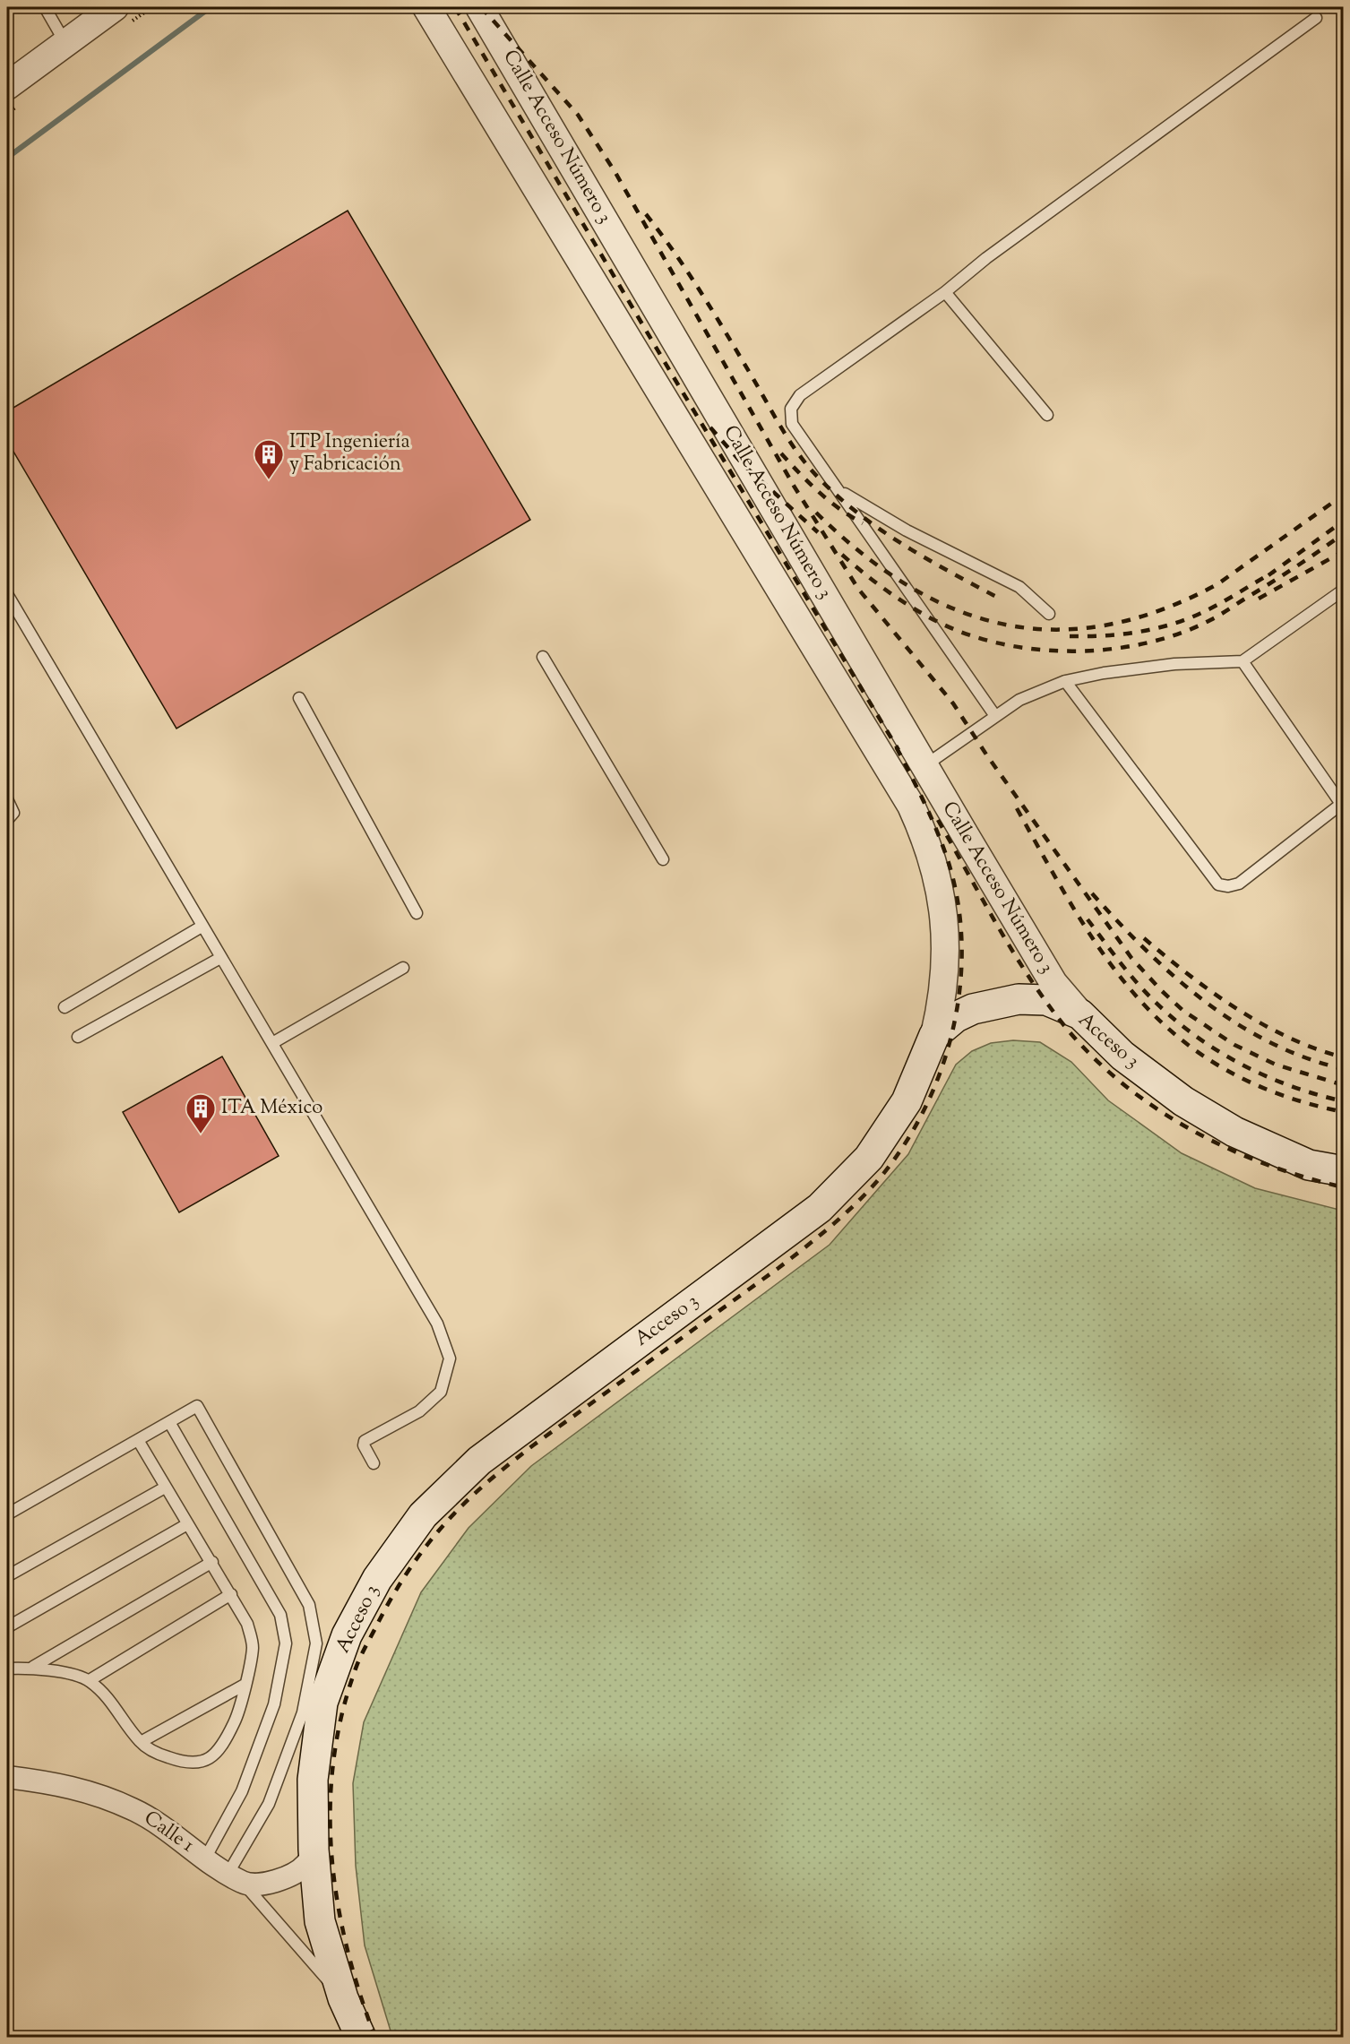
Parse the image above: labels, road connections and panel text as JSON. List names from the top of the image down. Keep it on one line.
{"streets":{"main road":["Acceso 3"],"street":["Calle Acceso Número 3","Calle 1"]},"crossings":[["Calle Acceso Número 3","Acceso 3"]],"places":{"building":["ITP Ingeniería y Fabricación","ITA México"]}}
